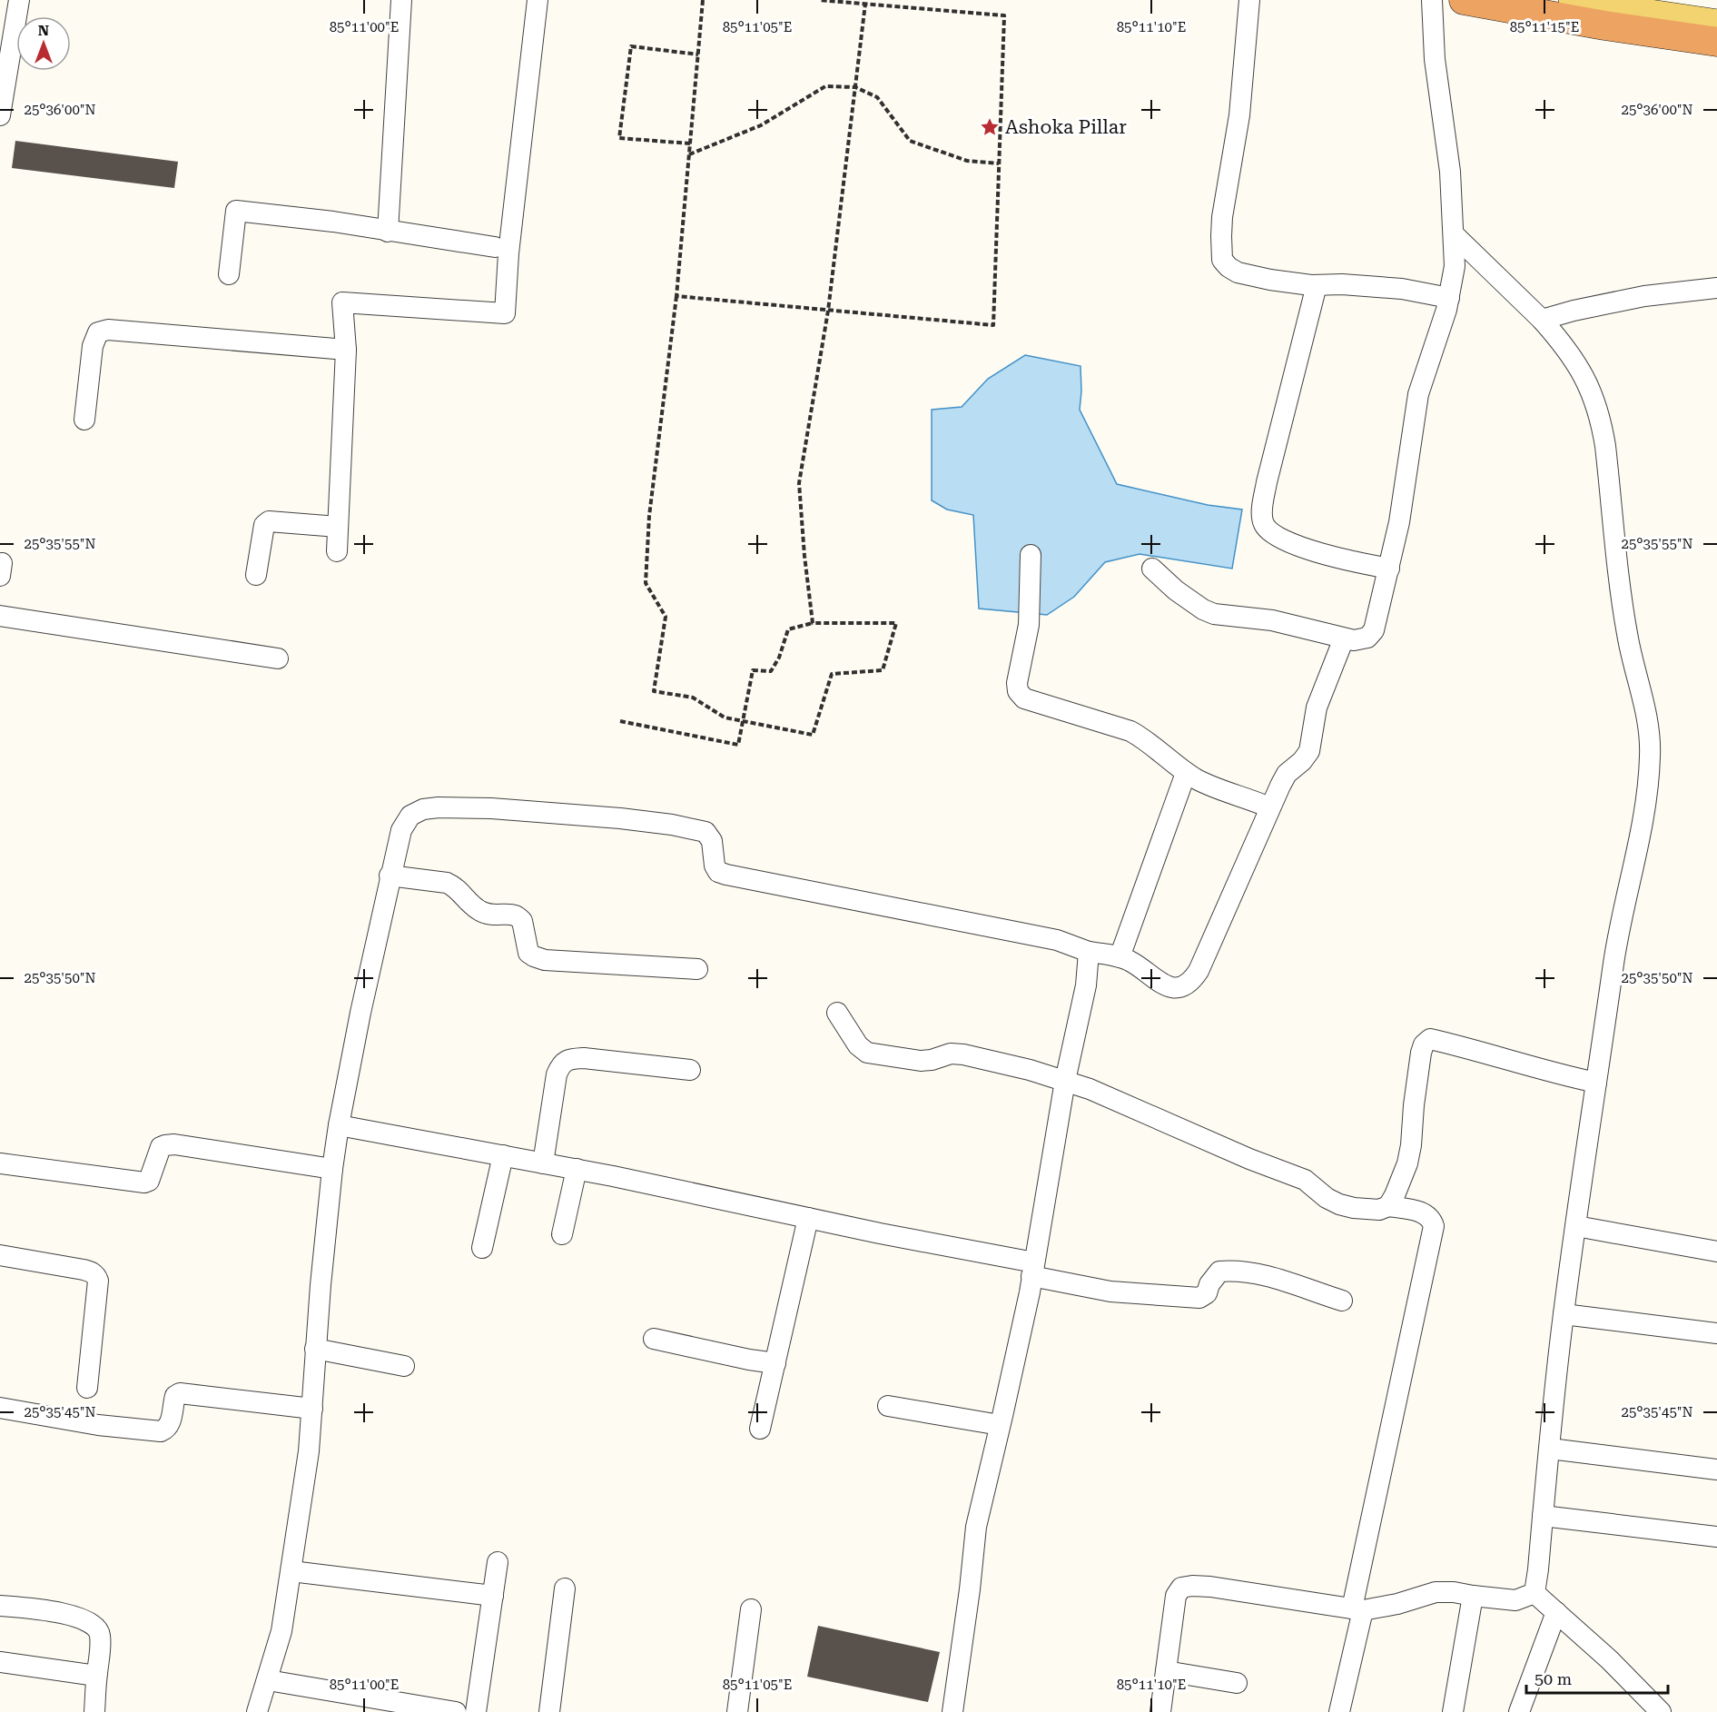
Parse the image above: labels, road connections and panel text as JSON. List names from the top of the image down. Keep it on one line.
{"places":{"place":["Ashoka Pillar"]},"scale_bar":"50 m","north":"top","coordinates":["85°11'00\"E","85°11'05\"E","85°11'10\"E","85°11'15\"E","25°36'00\"N","25°35'55\"N","25°35'50\"N","25°35'45\"N"]}
